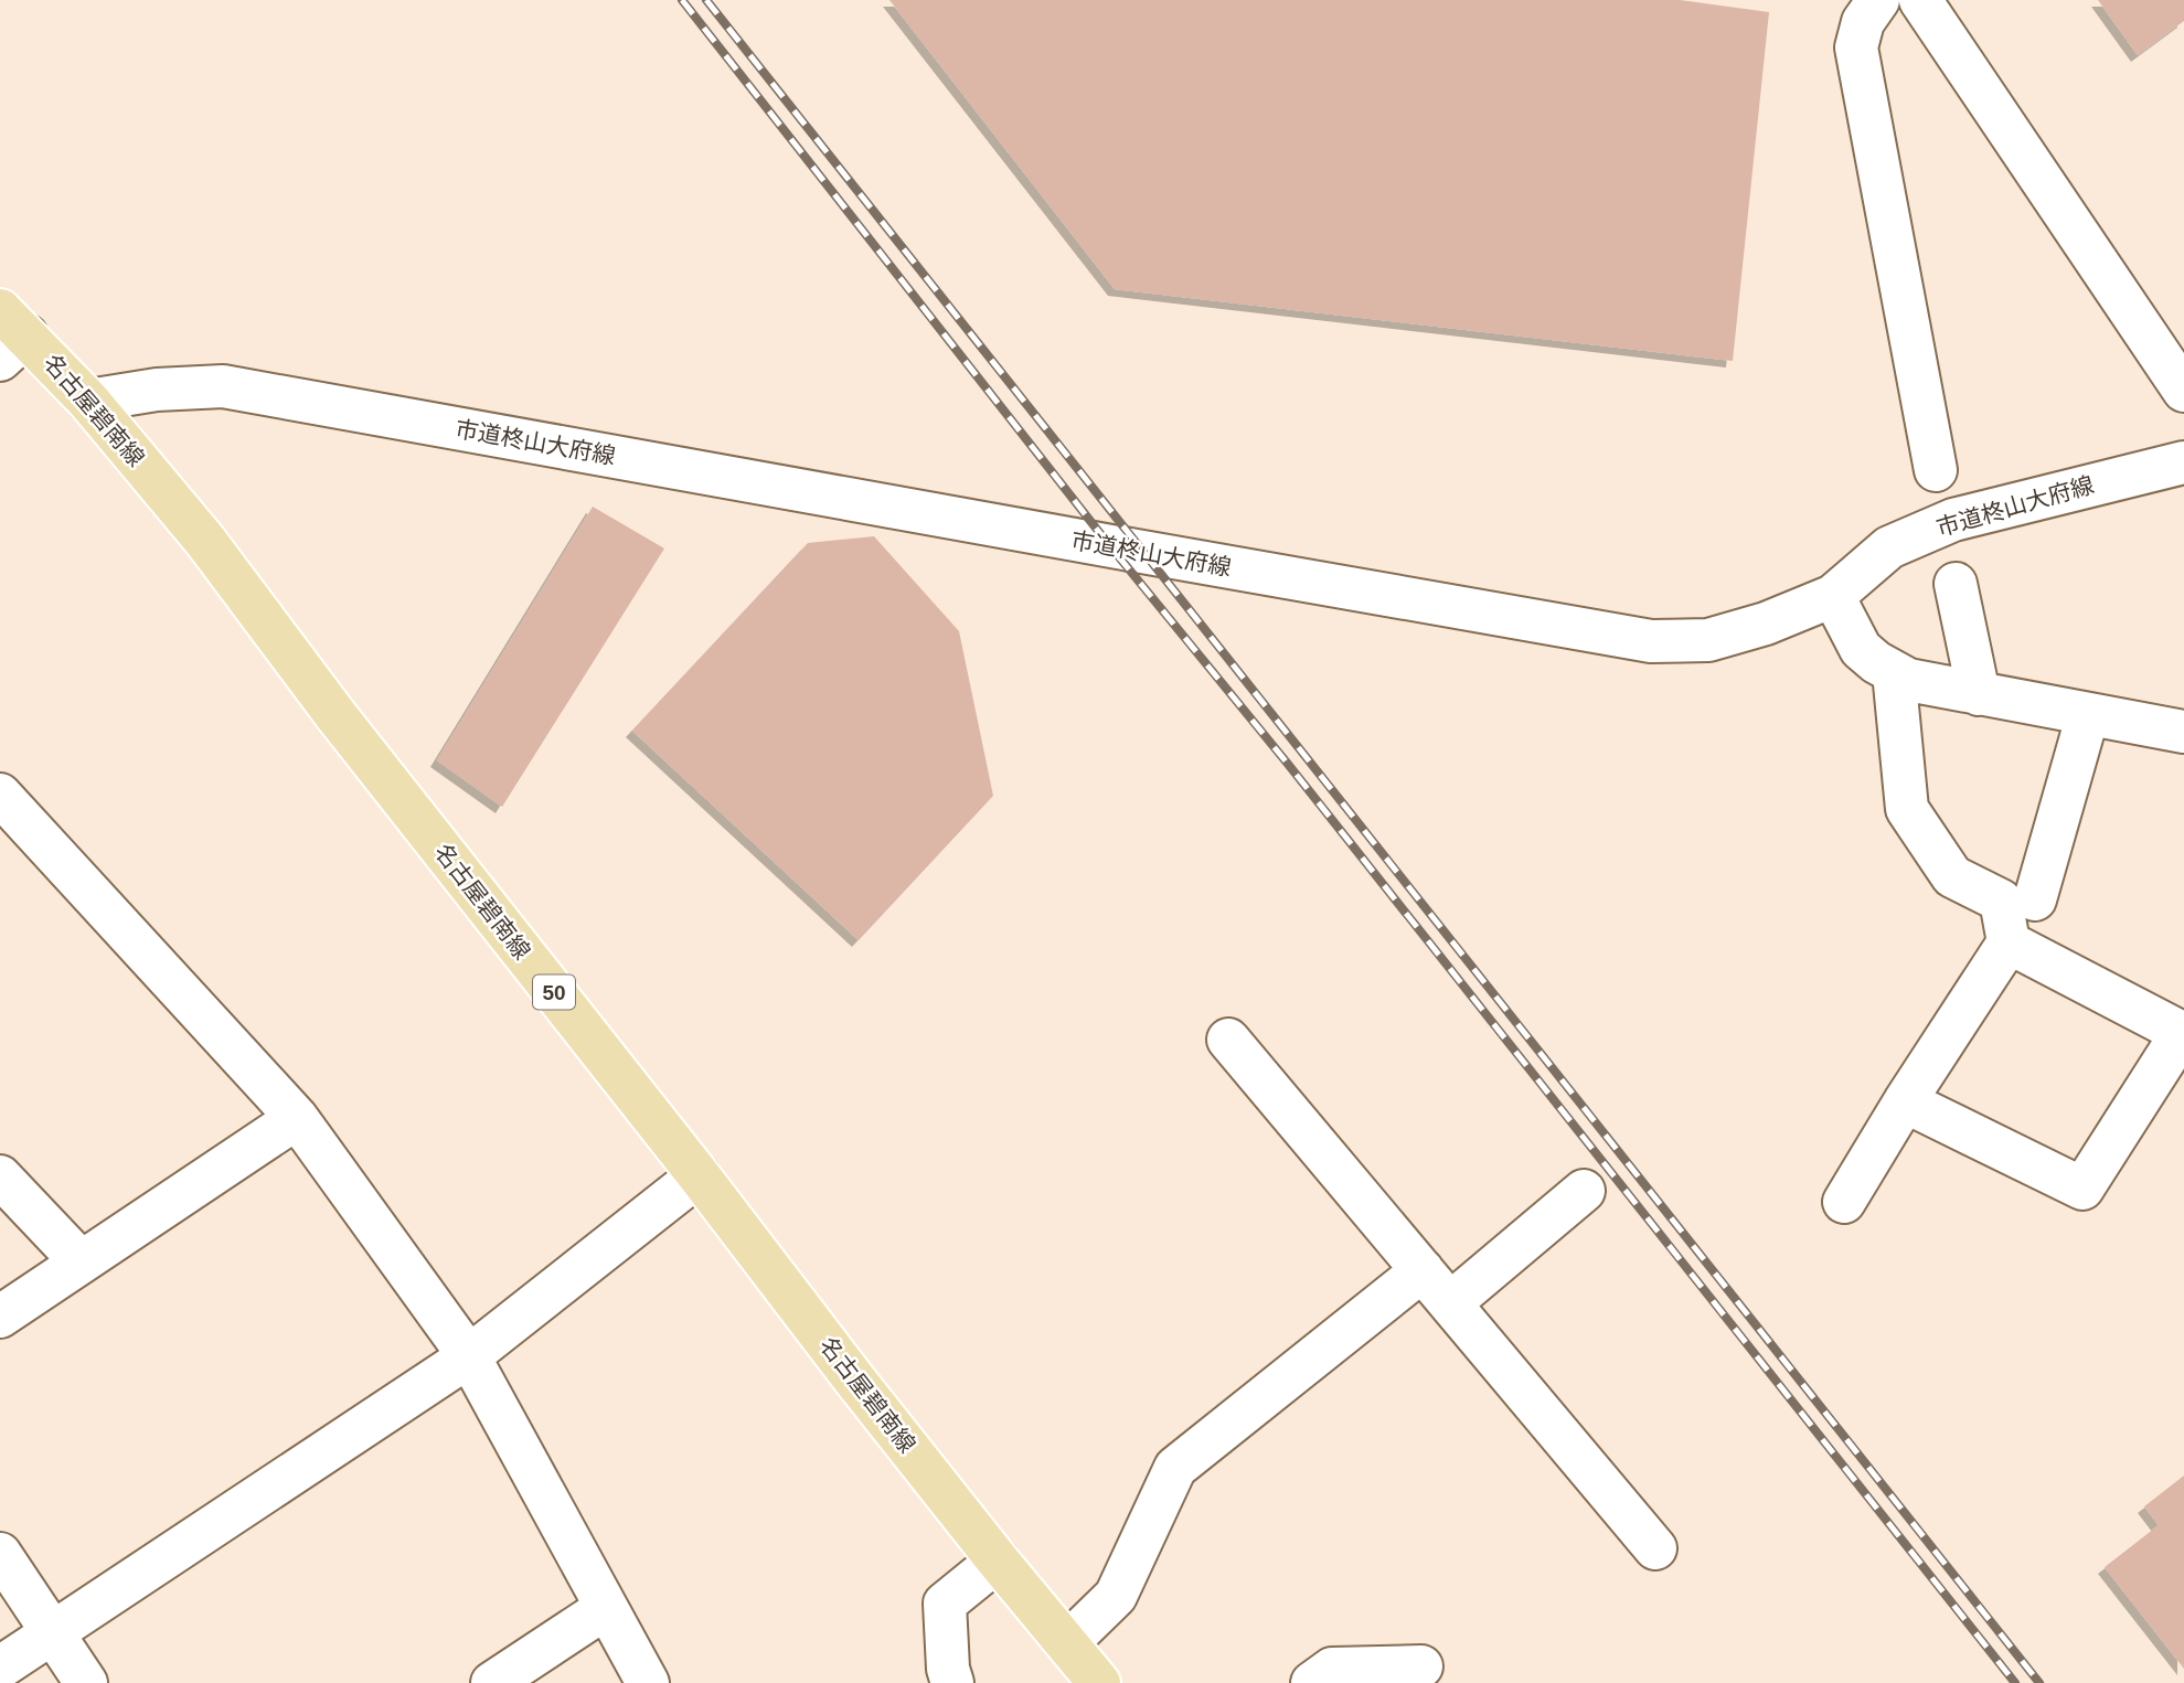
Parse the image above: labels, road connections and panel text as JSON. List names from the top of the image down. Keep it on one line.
{"streets":{"main road":["名古屋碧南線","50"],"street":["市道柊山大府線"]},"crossings":[["名古屋碧南線","市道柊山大府線"]]}
